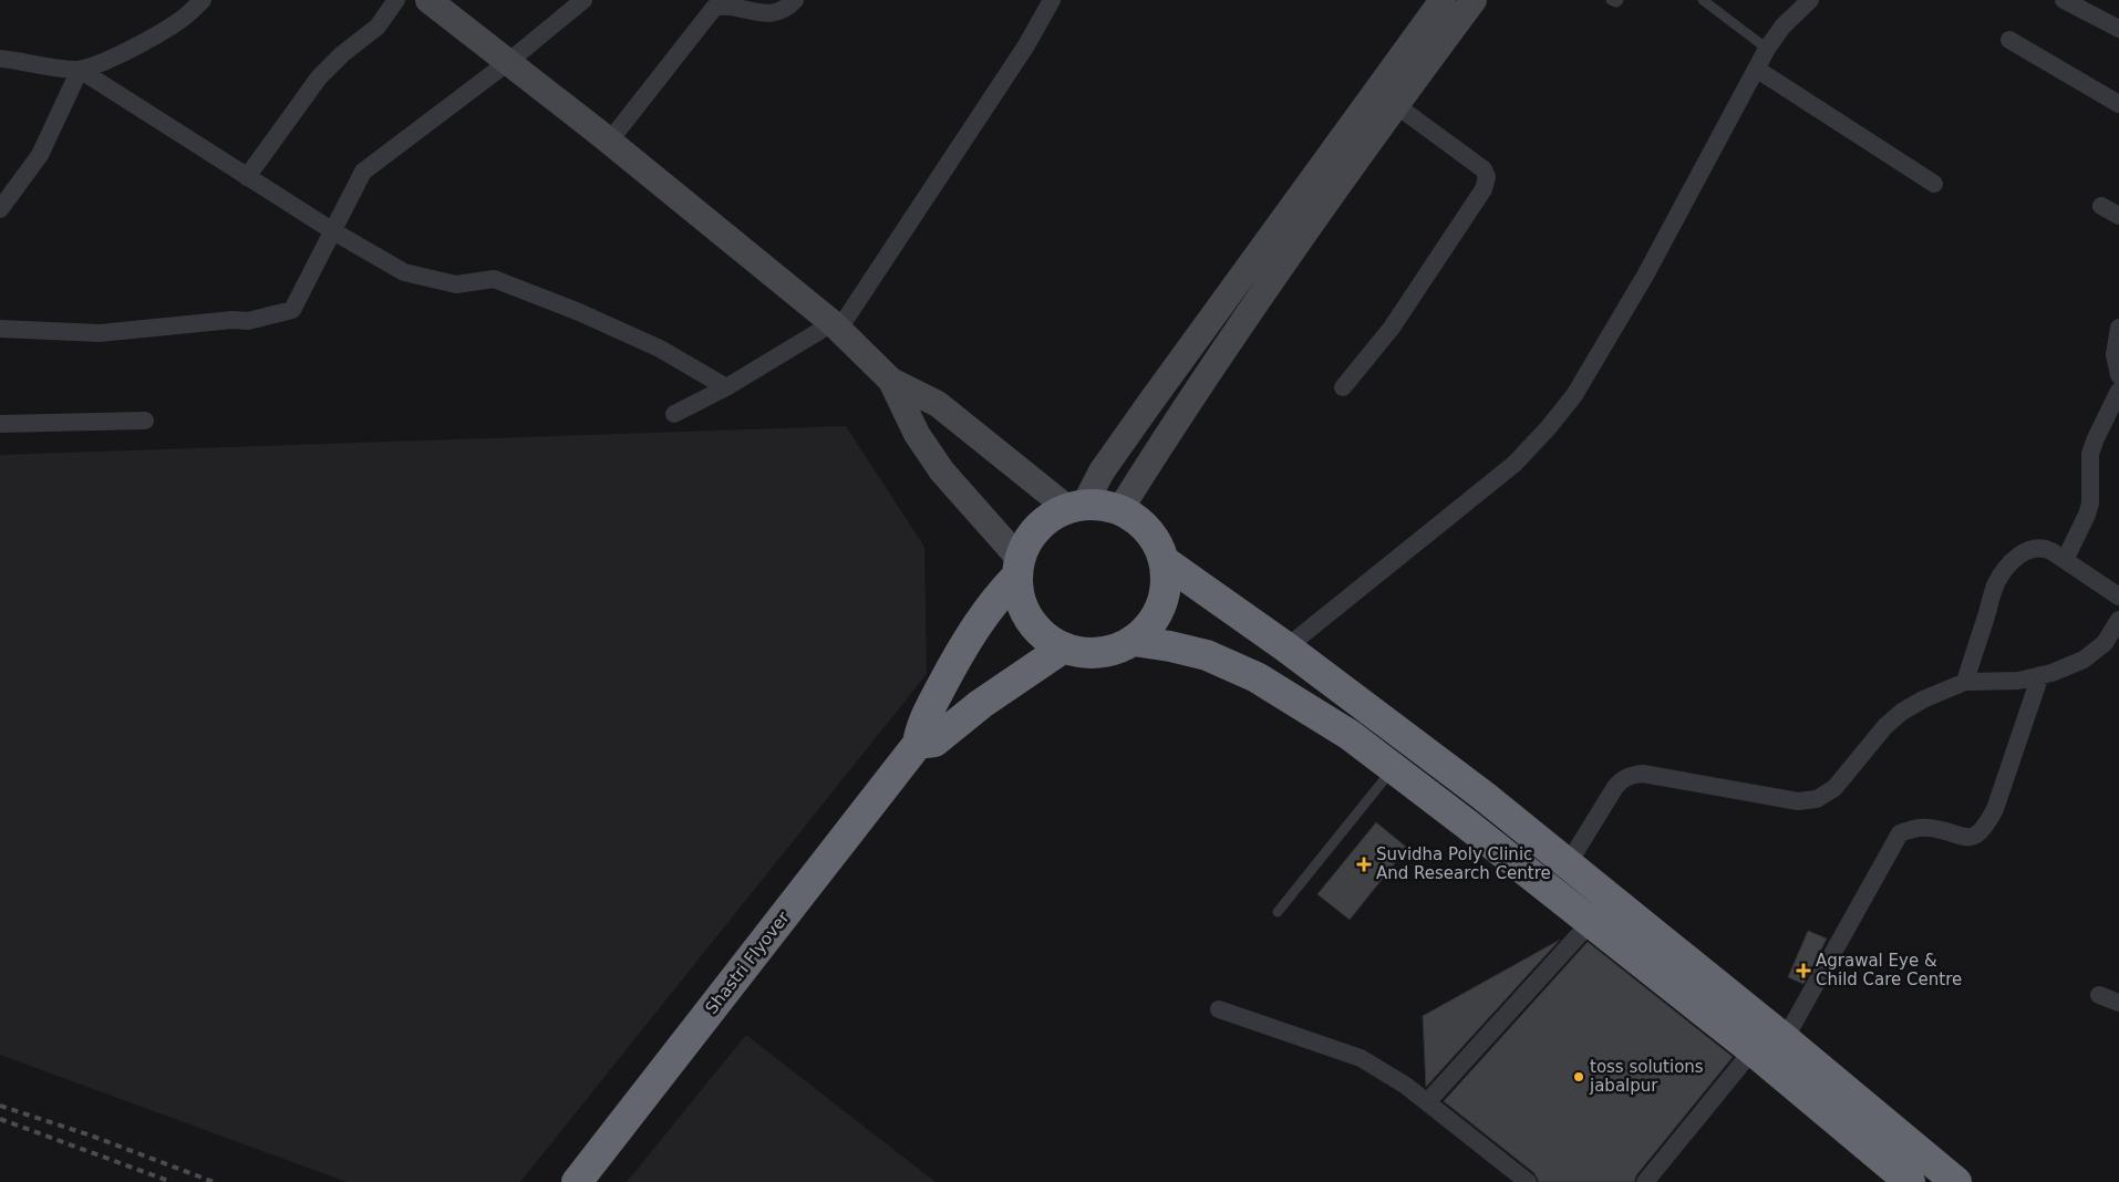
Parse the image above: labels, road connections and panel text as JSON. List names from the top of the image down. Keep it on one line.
{"streets":{"highway":["Shastri Flyover"]},"places":{"health":["Suvidha Poly Clinic And Research Centre","Agrawal Eye & Child Care Centre"],"other":["toss solutions jabalpur"]}}
